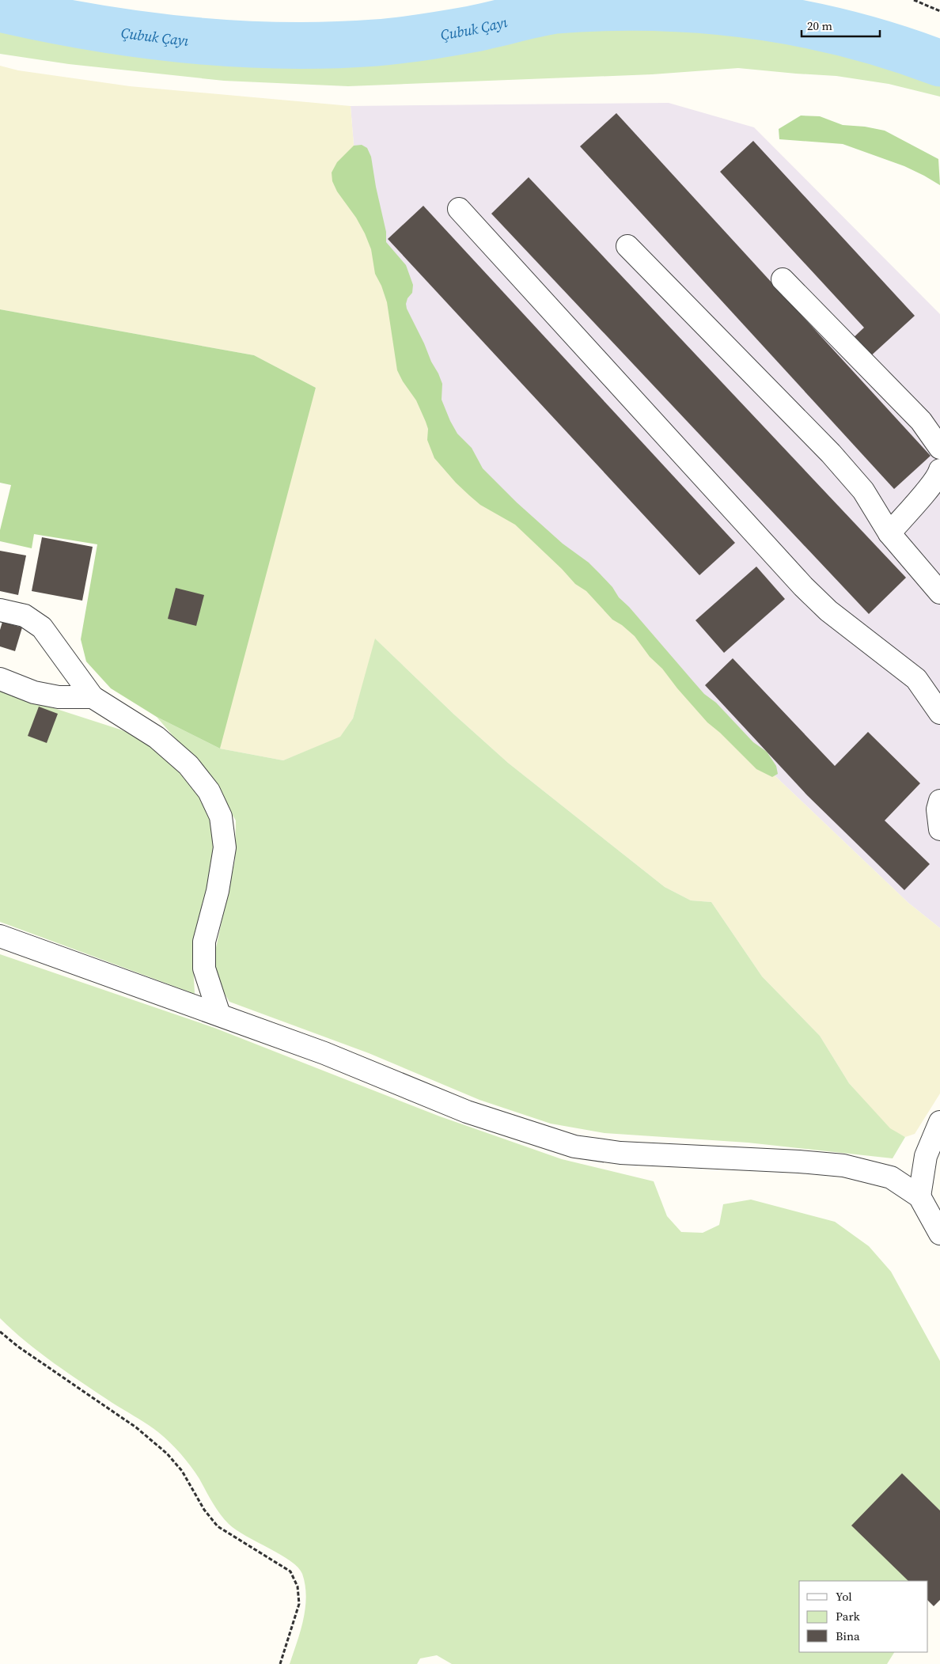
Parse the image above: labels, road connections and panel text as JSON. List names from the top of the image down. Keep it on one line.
{"water":["Çubuk Çayı"],"legend":["Yol","Park","Bina"],"scale_bar":"20 m"}
